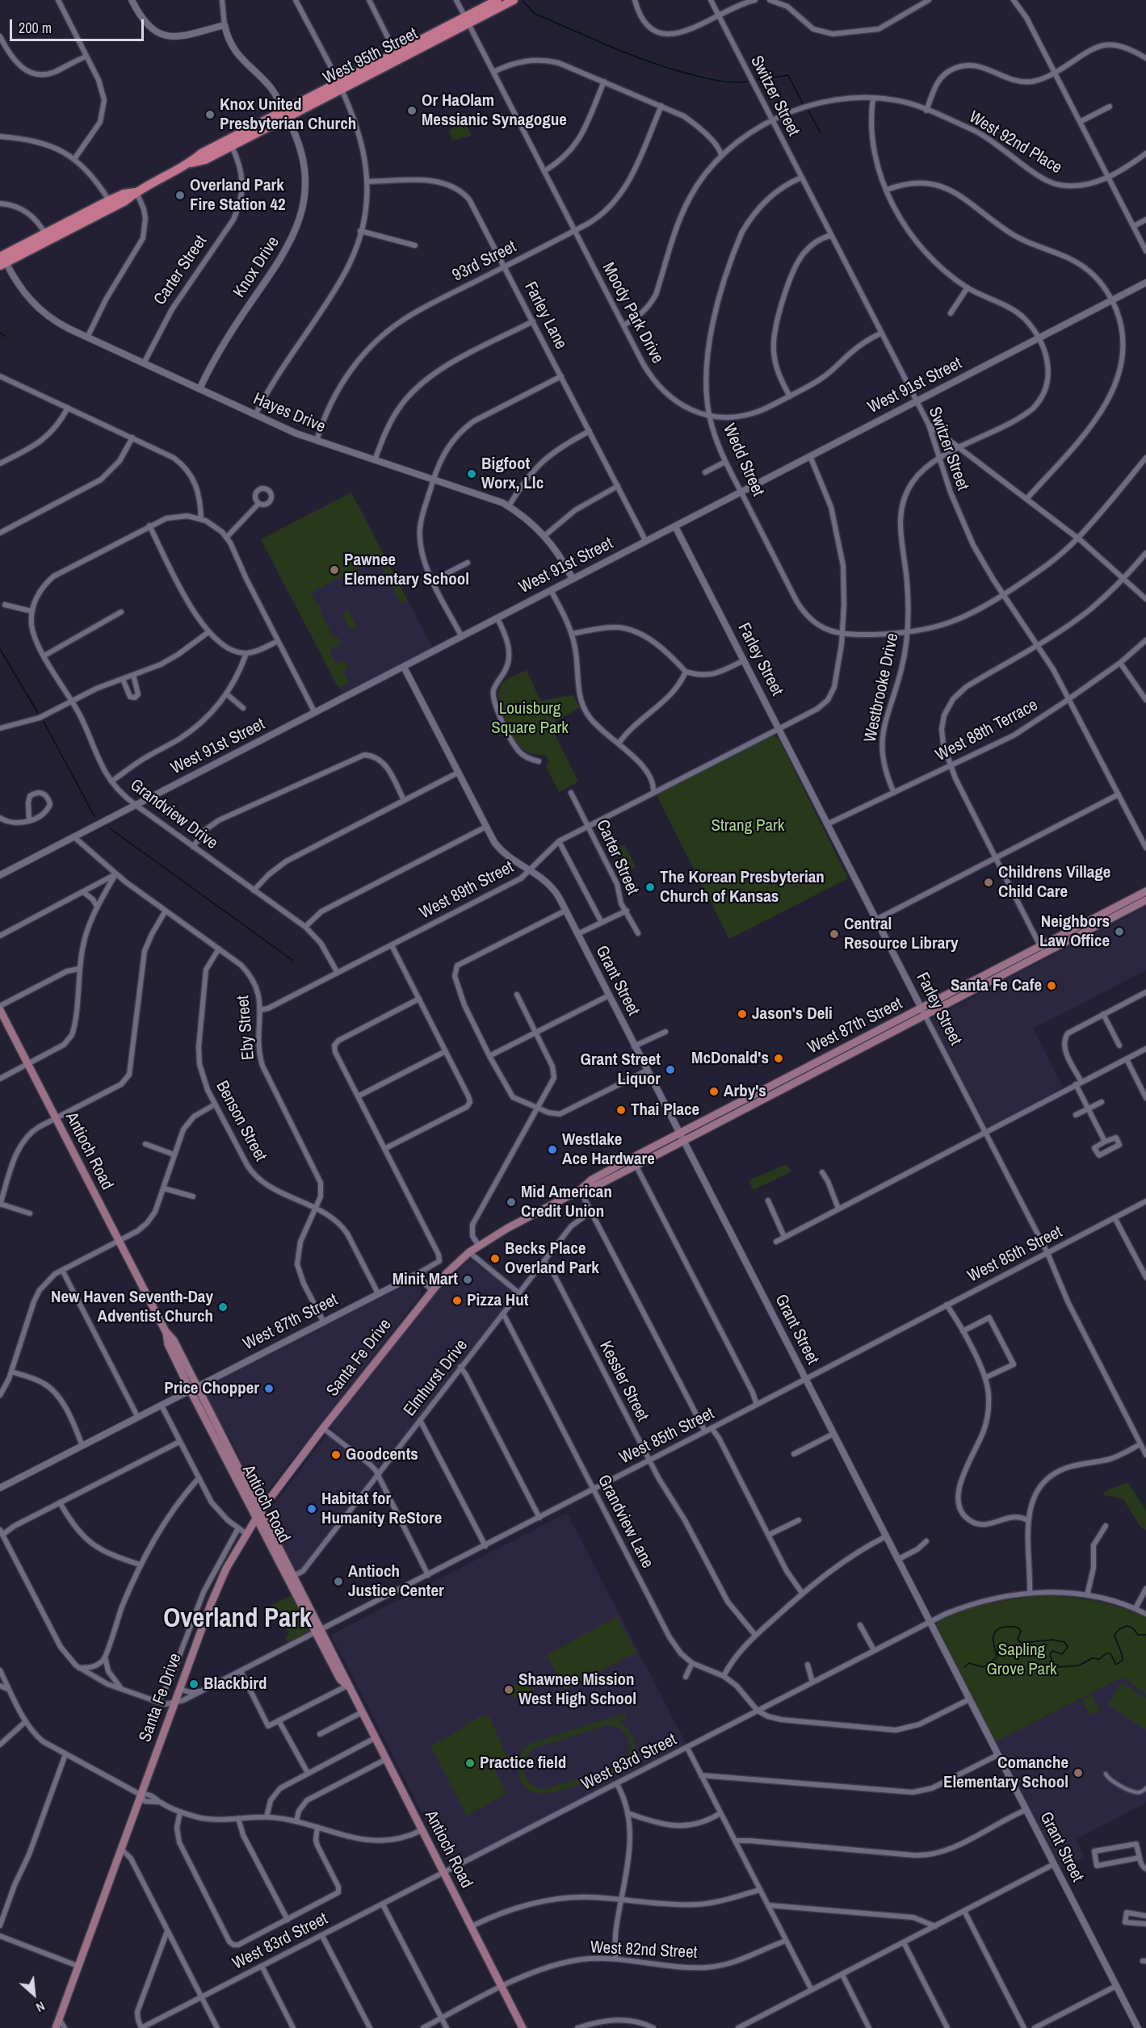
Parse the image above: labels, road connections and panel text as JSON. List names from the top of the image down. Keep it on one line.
{"streets":{"main road":["West 95th Street","West 87th Street","Antioch Road","Santa Fe Drive"],"street":["Switzer Street","West 92nd Place","93rd Street","Knox Drive","Carter Street","Moody Park Drive","Farley Lane","West 91st Street","Hayes Drive","Wedd Street","Farley Street","Westbrooke Drive","West 88th Terrace","Grandview Drive","West 89th Street","Grant Street","Eby Street","Benson Street","West 85th Street","Elmhurst Drive","Kessler Street","Grandview Lane","West 83rd Street","West 82nd Street"]},"crossings":[["West 95th Street","Knox Drive"],["West 95th Street","Carter Street"],["West 95th Street","Moody Park Drive"],["West 95th Street","Hayes Drive"],["Switzer Street","West 92nd Place"],["Switzer Street","Moody Park Drive"],["Switzer Street","West 91st Street"],["Switzer Street","Wedd Street"],["Switzer Street","Westbrooke Drive"],["Switzer Street","West 88th Terrace"],["West 92nd Place","Moody Park Drive"],["West 92nd Place","Westbrooke Drive"],["93rd Street","Moody Park Drive"],["93rd Street","Farley Lane"],["93rd Street","Hayes Drive"],["Knox Drive","Hayes Drive"],["Carter Street","Hayes Drive"],["Carter Street","West 89th Street"],["Moody Park Drive","Wedd Street"],["Farley Lane","West 91st Street"],["West 91st Street","Hayes Drive"],["West 91st Street","Wedd Street"],["West 91st Street","Farley Street"],["West 91st Street","Westbrooke Drive"],["West 91st Street","Grandview Drive"],["West 91st Street","West 89th Street"],["West 91st Street","Grant Street"],["West 91st Street","Eby Street"],["Wedd Street","West 89th Street"],["Farley Street","West 88th Terrace"],["Farley Street","West 89th Street"],["Farley Street","West 87th Street"],["Farley Street","West 85th Street"],["Westbrooke Drive","West 88th Terrace"],["Grandview Drive","West 89th Street"],["West 89th Street","Grant Street"],["West 89th Street","Eby Street"],["Grant Street","West 87th Street"],["Grant Street","West 85th Street"],["Grant Street","West 83rd Street"],["West 87th Street","Antioch Road"],["West 87th Street","Santa Fe Drive"],["Eby Street","Benson Street"],["Antioch Road","West 85th Street"],["Antioch Road","Santa Fe Drive"],["Antioch Road","Elmhurst Drive"],["Antioch Road","West 83rd Street"],["Antioch Road","West 82nd Street"],["West 85th Street","Santa Fe Drive"],["West 85th Street","Kessler Street"],["West 85th Street","Grandview Lane"],["Elmhurst Drive","Kessler Street"],["Elmhurst Drive","Grandview Lane"],["Grandview Lane","West 83rd Street"]],"districts":["Overland Park"],"parks":["Louisburg Square Park","Strang Park","Sapling Grove Park"],"places":["Or HaOlam Messianic Synagogue","Knox United Presbyterian Church","Overland Park Fire Station 42","Bigfoot Worx, Llc","Pawnee Elementary School","Childrens Village Child Care","The Korean Presbyterian Church of Kansas","Neighbors Law Office","Central Resource Library","Santa Fe Cafe","Jason's Deli","McDonald's","Grant Street Liquor","Arby's","Thai Place","Westlake Ace Hardware","Mid American Credit Union","Becks Place Overland Park","Minit Mart","Pizza Hut","New Haven Seventh-Day Adventist Church","Price Chopper","Goodcents","Habitat for Humanity ReStore","Antioch Justice Center","Blackbird","Shawnee Mission West High School","Practice field","Comanche Elementary School"],"scale_bar":"200 m","north":"bottom right"}
